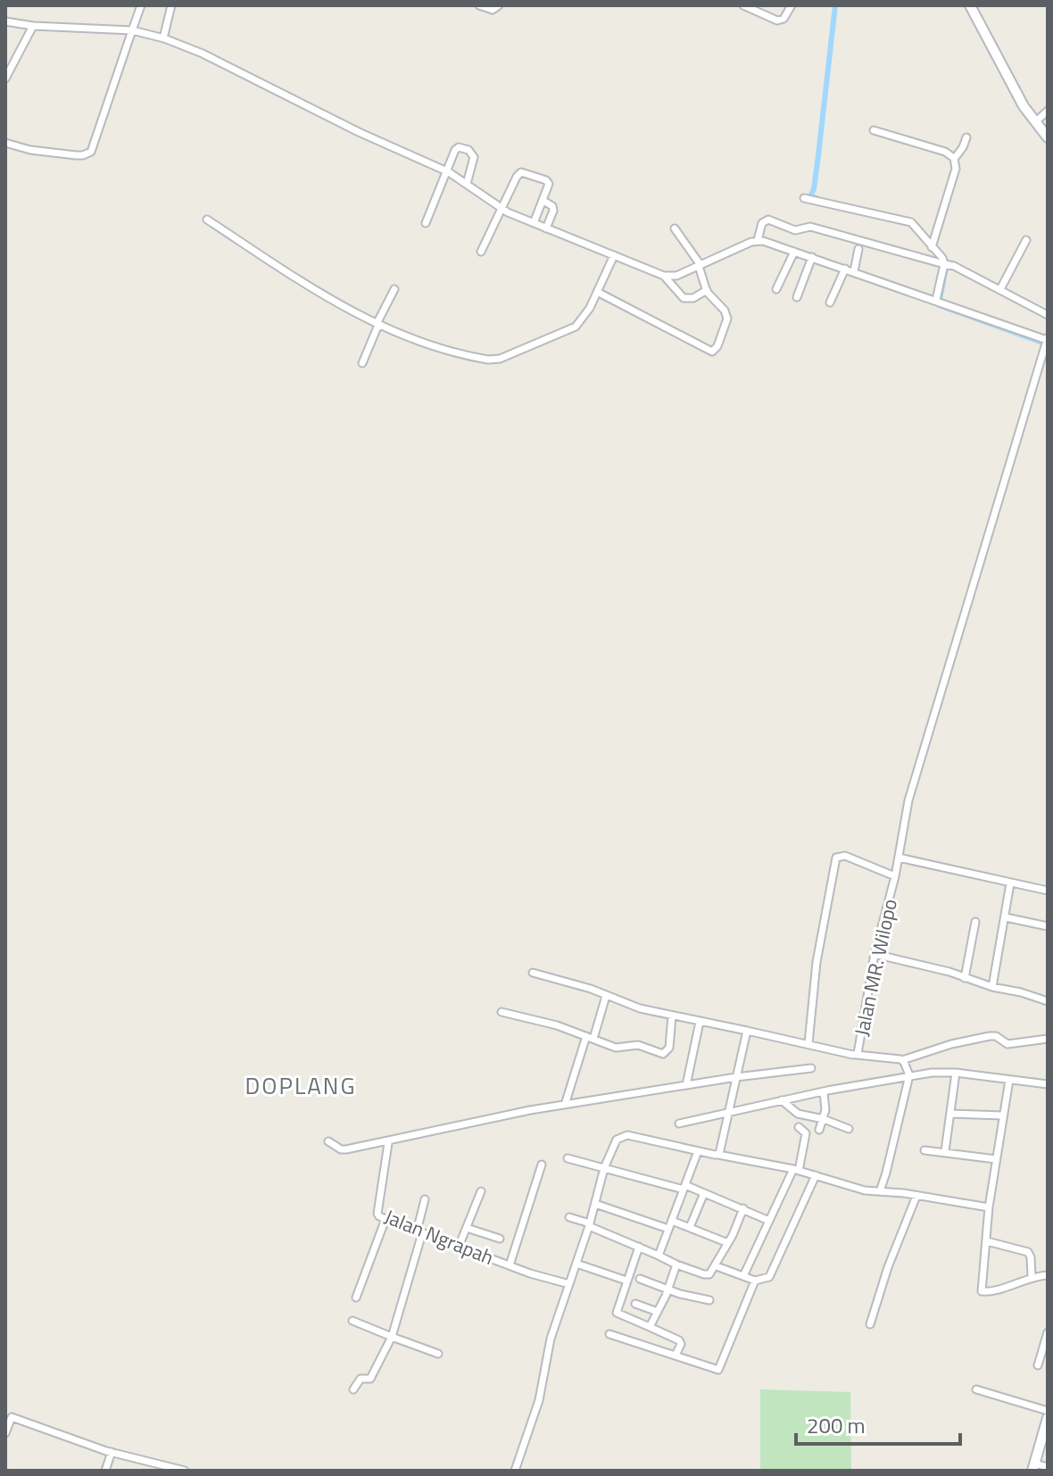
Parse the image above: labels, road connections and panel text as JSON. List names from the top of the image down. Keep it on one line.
{"streets":{"street":["Jalan MR. Wilopo","Jalan Ngrapah"]},"districts":["DOPLANG"],"scale_bar":"200 m"}
